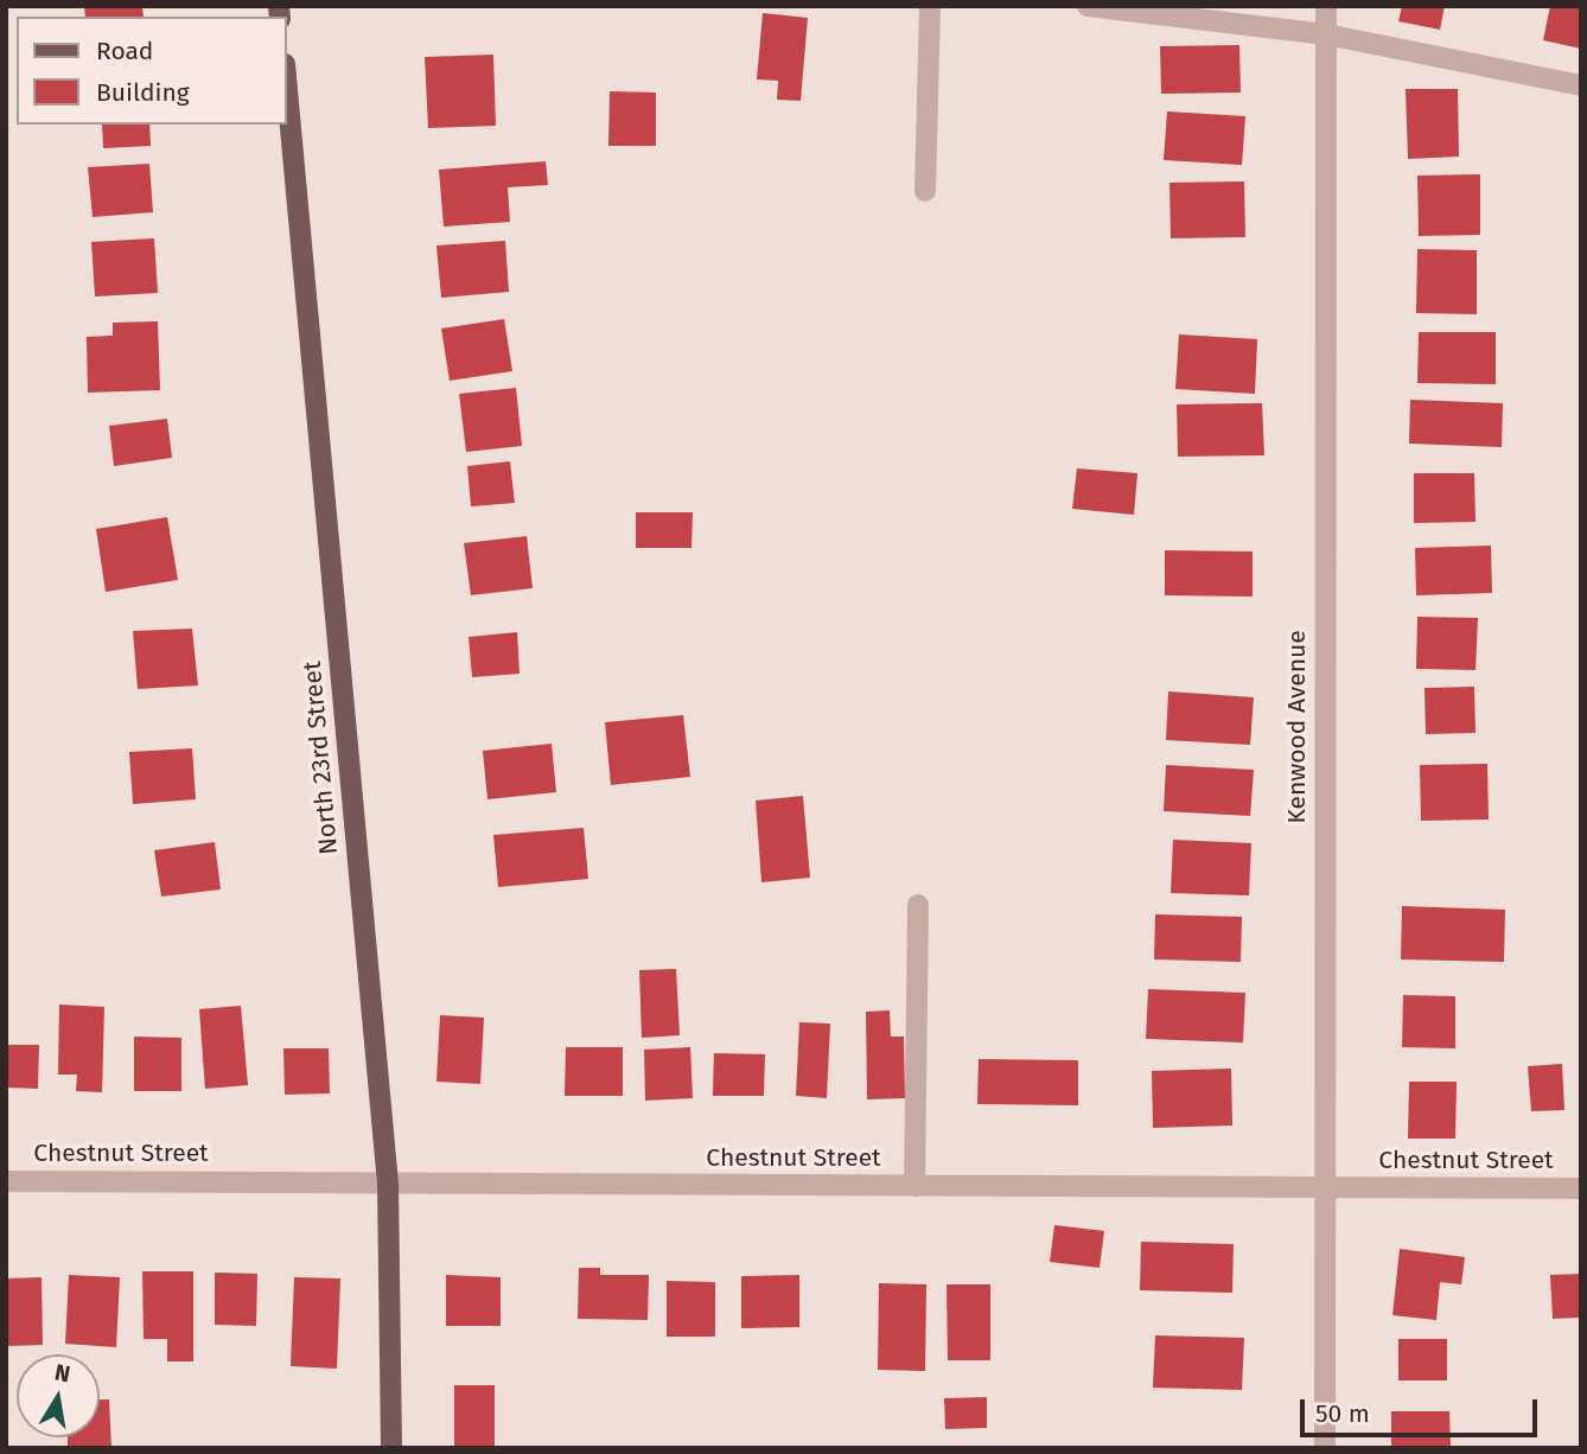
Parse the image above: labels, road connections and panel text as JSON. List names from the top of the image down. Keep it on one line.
{"streets":{"main road":["North 23rd Street"],"street":["Kenwood Avenue","Chestnut Street"]},"crossings":[["Kenwood Avenue","Chestnut Street"],["North 23rd Street","Chestnut Street"]],"legend":["Road","Building"],"scale_bar":"50 m","north":"top"}
